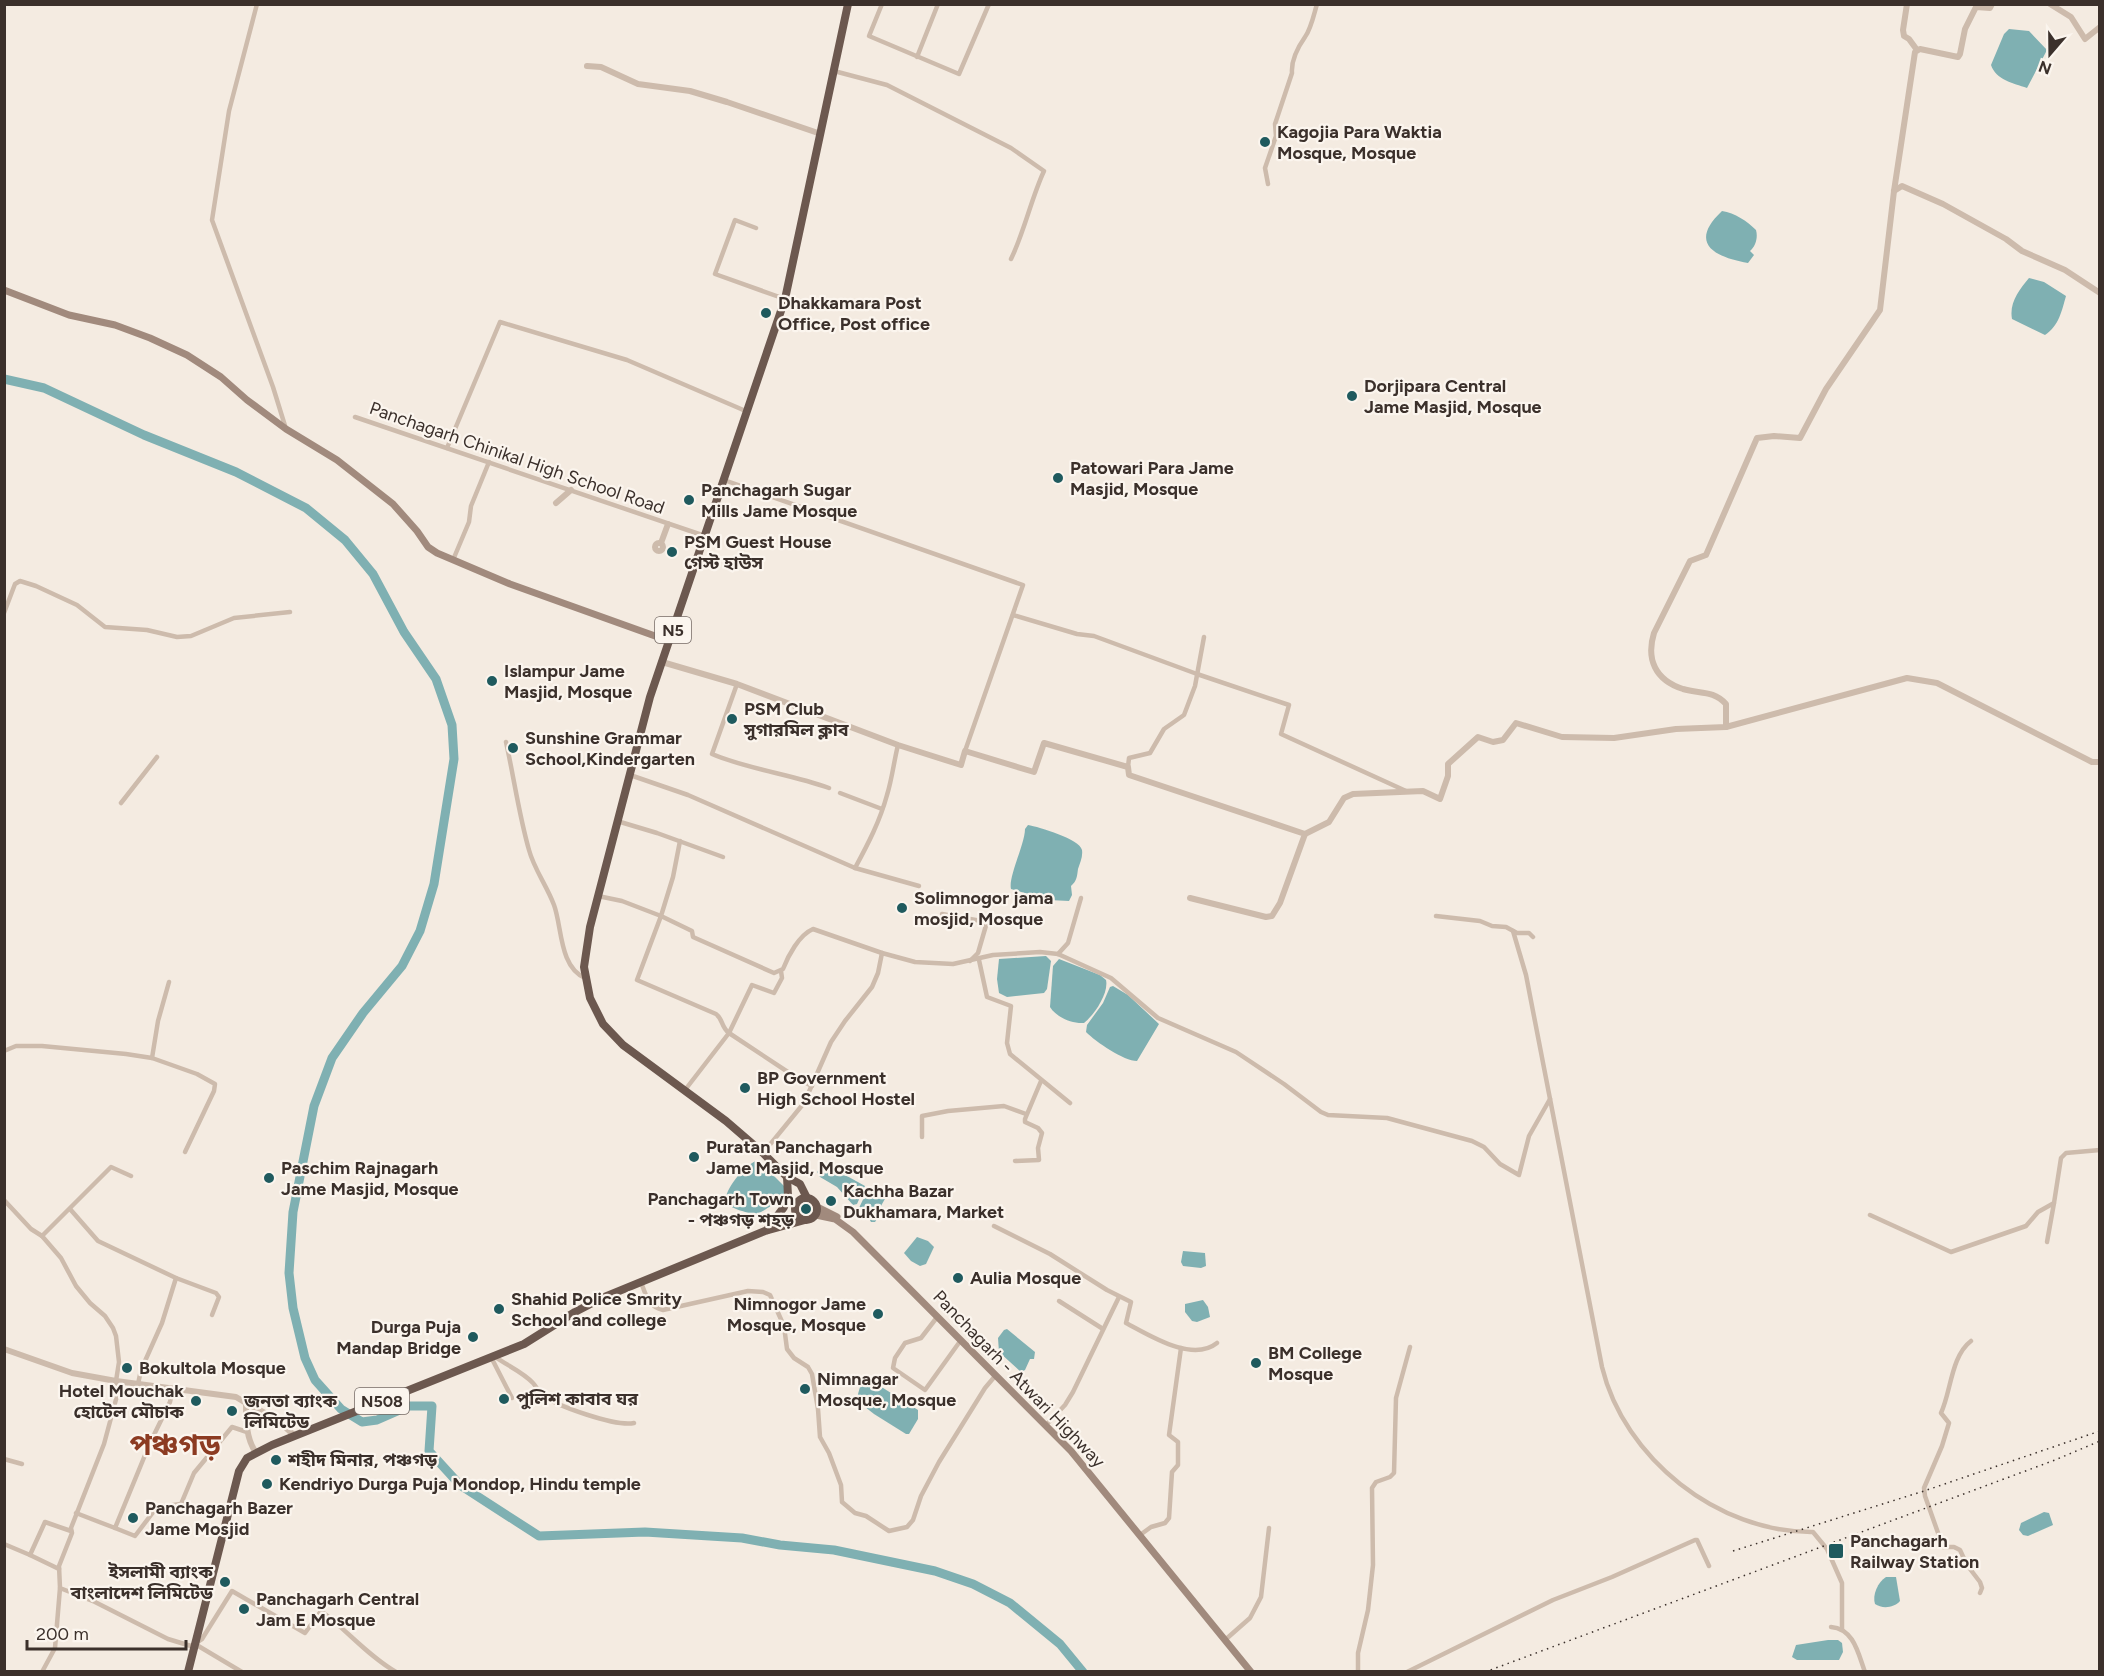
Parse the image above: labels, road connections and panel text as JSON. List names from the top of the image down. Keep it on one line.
{"streets":{"highway":["N5","N508"],"main road":["Panchagarh - Atwari Highway"],"street":["Panchagarh Chinikal High School Road"]},"crossings":[["Panchagarh Chinikal High School Road","N5"]],"districts":["পঞ্চগড়"],"places":{"other":["Kagojia Para Waktia Mosque, Mosque","Dhakkamara Post Office, Post office","Dorjipara Central Jame Masjid, Mosque","Patowari Para Jame Masjid, Mosque","Panchagarh Sugar Mills Jame Mosque","PSM Guest House গেস্ট হাউস","Islampur Jame Masjid, Mosque","PSM Club সুগারমিল ক্লাব","Sunshine Grammar School,Kindergarten","Solimnogor jama mosjid, Mosque","BP Government High School Hostel","Puratan Panchagarh Jame Masjid, Mosque","Paschim Rajnagarh Jame Masjid, Mosque","Kachha Bazar Dukhamara, Market","Panchagarh Town - পঞ্চগড় শহড়","Aulia Mosque","Shahid Police Smrity School and college","Nimnogor Jame Mosque, Mosque","Durga Puja Mandap Bridge","BM College Mosque","Bokultola Mosque","Nimnagar Mosque, Mosque","পুলিশ কাবাব ঘর","Hotel Mouchak হোটেল মৌচাক","জনতা ব্যাংক লিমিটেড","শহীদ মিনার, পঞ্চগড়","Kendriyo Durga Puja Mondop, Hindu temple","Panchagarh Bazer Jame Mosjid","ইসলামী ব্যাংক বাংলাদেশ লিমিটেড","Panchagarh Central Jam E Mosque"],"transit":["Panchagarh Railway Station"]},"scale_bar":"200 m","north":"bottom"}
